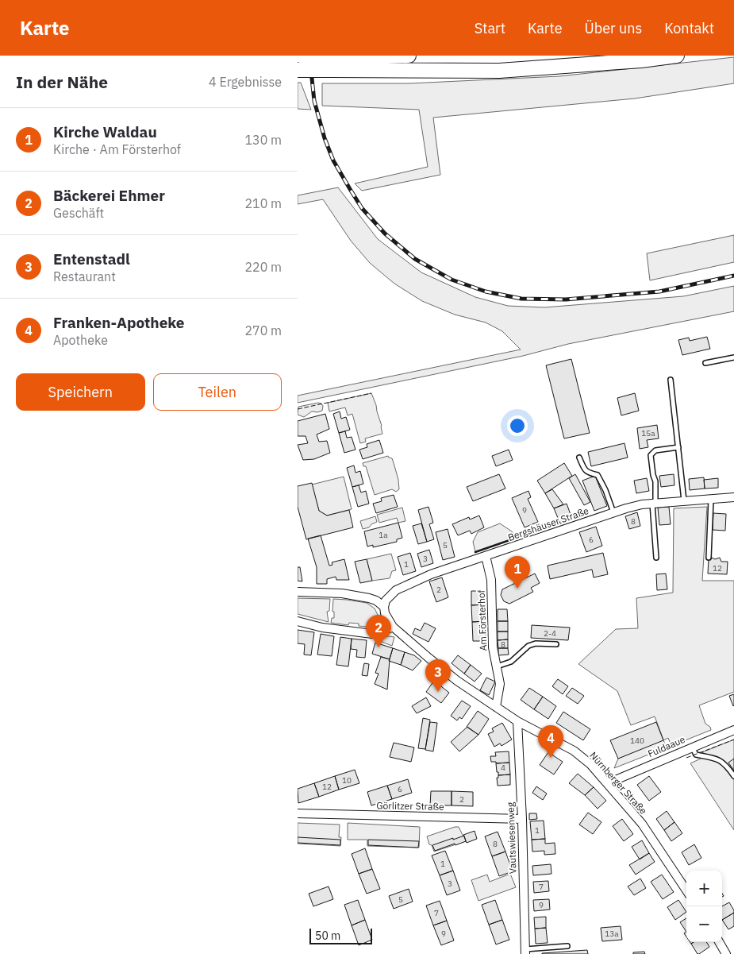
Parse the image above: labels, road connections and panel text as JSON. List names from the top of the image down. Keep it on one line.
{"streets":{"street":["Bergshäuser Straße","Am Försterhof","Fuldaaue","Nürnberger Straße","Görlitzer Straße","Vautswiesenweg"]},"crossings":[["Bergshäuser Straße","Am Försterhof"],["Bergshäuser Straße","Nürnberger Straße"],["Am Försterhof","Nürnberger Straße"],["Fuldaaue","Nürnberger Straße"],["Nürnberger Straße","Vautswiesenweg"],["Görlitzer Straße","Vautswiesenweg"]],"house_numbers":["15a","9","8","1a","6","5","3","1","12","2","2-4","8","140","4","10","12","6","2","1","8","1","3","7","5","9","7","9","13a"],"scale_bar":"50 m","page":{"header":"Karte","nav":["Start","Karte","Über uns","Kontakt"],"heading":["In der Nähe","4 Ergebnisse"],"list":[{"mark":"1","name":"Kirche Waldau","note":"Kirche · Am Försterhof","value":"130 m"},{"mark":"2","name":"Bäckerei Ehmer","note":"Geschäft","value":"210 m"},{"mark":"3","name":"Entenstadl","note":"Restaurant","value":"220 m"},{"mark":"4","name":"Franken-Apotheke","note":"Apotheke","value":"270 m"}],"buttons":["Speichern","Teilen"],"pins":["1","2","3","4"],"map_buttons":["+","−"],"scale":"50 m"}}
